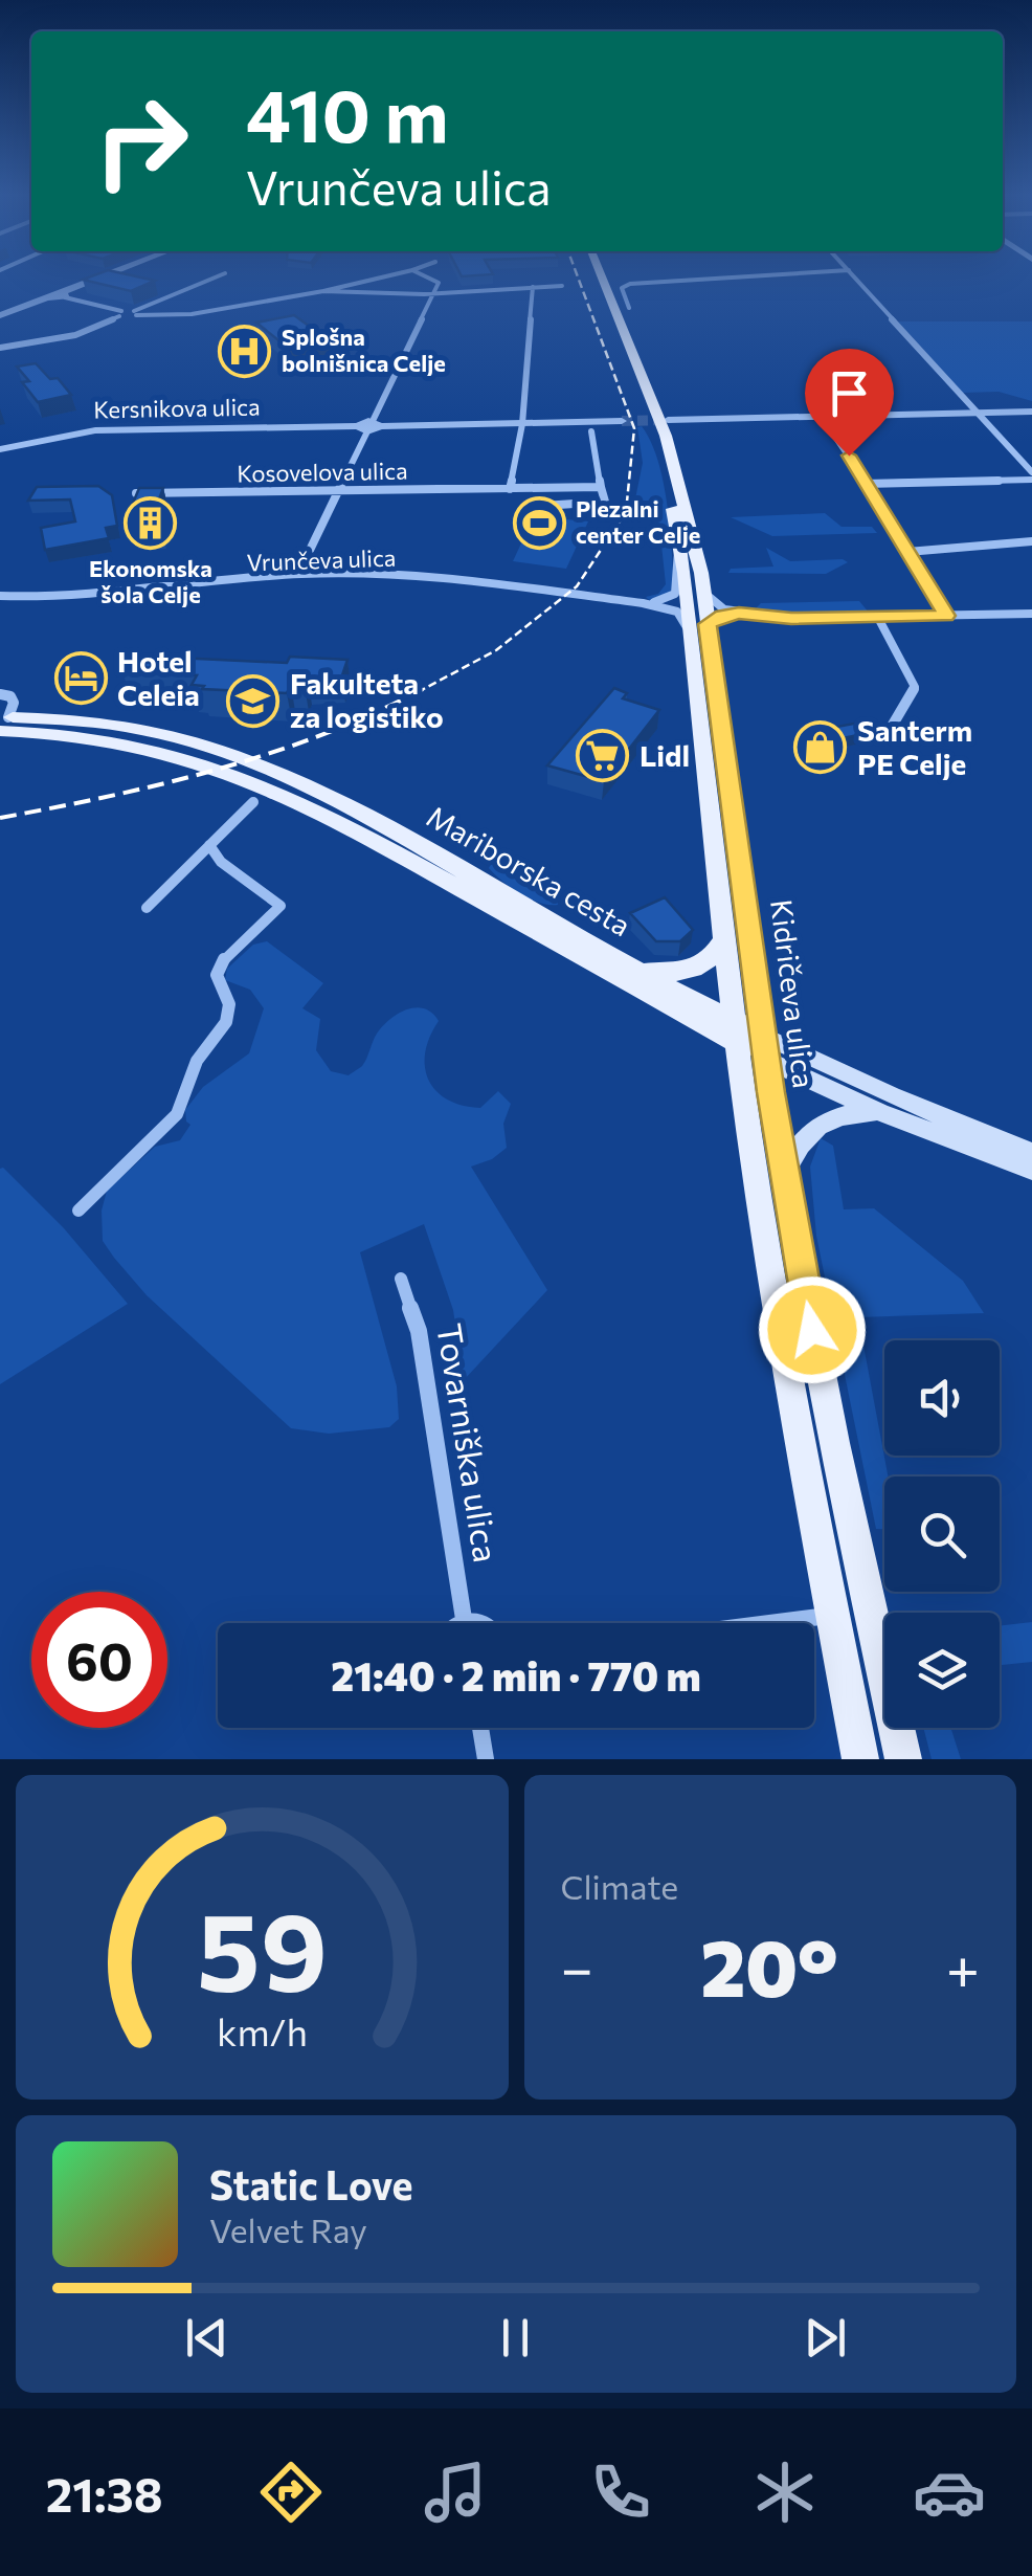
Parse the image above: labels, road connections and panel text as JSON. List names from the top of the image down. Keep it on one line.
{"streets":{"main road":["Mariborska cesta","Kidričeva ulica"],"street":["Kersnikova ulica","Kosovelova ulica","Vrunčeva ulica","Tovarniška ulica"]},"crossings":[["Vrunčeva ulica","Kidričeva ulica"],["Mariborska cesta","Kidričeva ulica"]],"places":{"hospital":["Splošna bolnišnica Celje"],"building":["Ekonomska šola Celje"],"sports":["Plezalni center Celje"],"hotel":["Hotel Celeia"],"school or university":["Fakulteta za logistiko"],"shop":["Santerm PE Celje"],"supermarket":["Lidl"]},"page":{"turn":["410 m","Vrunčeva ulica"],"limit":"60","trip":"21:40 · 2 min · 770 m","tile":"Climate","heat":["−","20°","+"],"song":["Static Love","Velvet Ray"],"tabs":"21:38","gauge":["59","km/h"]}}
